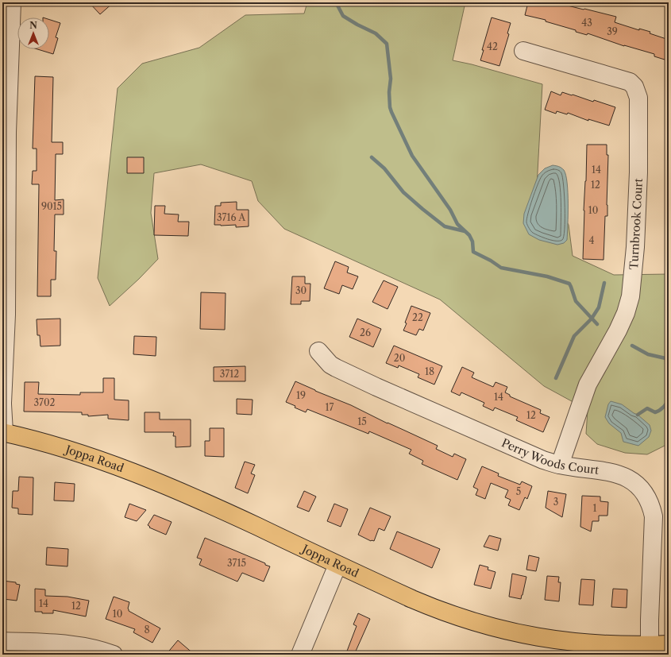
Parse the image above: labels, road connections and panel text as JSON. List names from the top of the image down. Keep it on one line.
{"streets":{"main road":["Joppa Road"],"street":["Turnbrook Court","Perry Woods Court"]},"crossings":[["Turnbrook Court","Perry Woods Court"],["Perry Woods Court","Joppa Road"]],"house_numbers":["43","39","42","14","12","9015","10","3716 A","4","30","22","26","20","18","3712","19","14","3702","17","12","15","5","3","1","3715","14","12","10","8"],"north":"top"}
